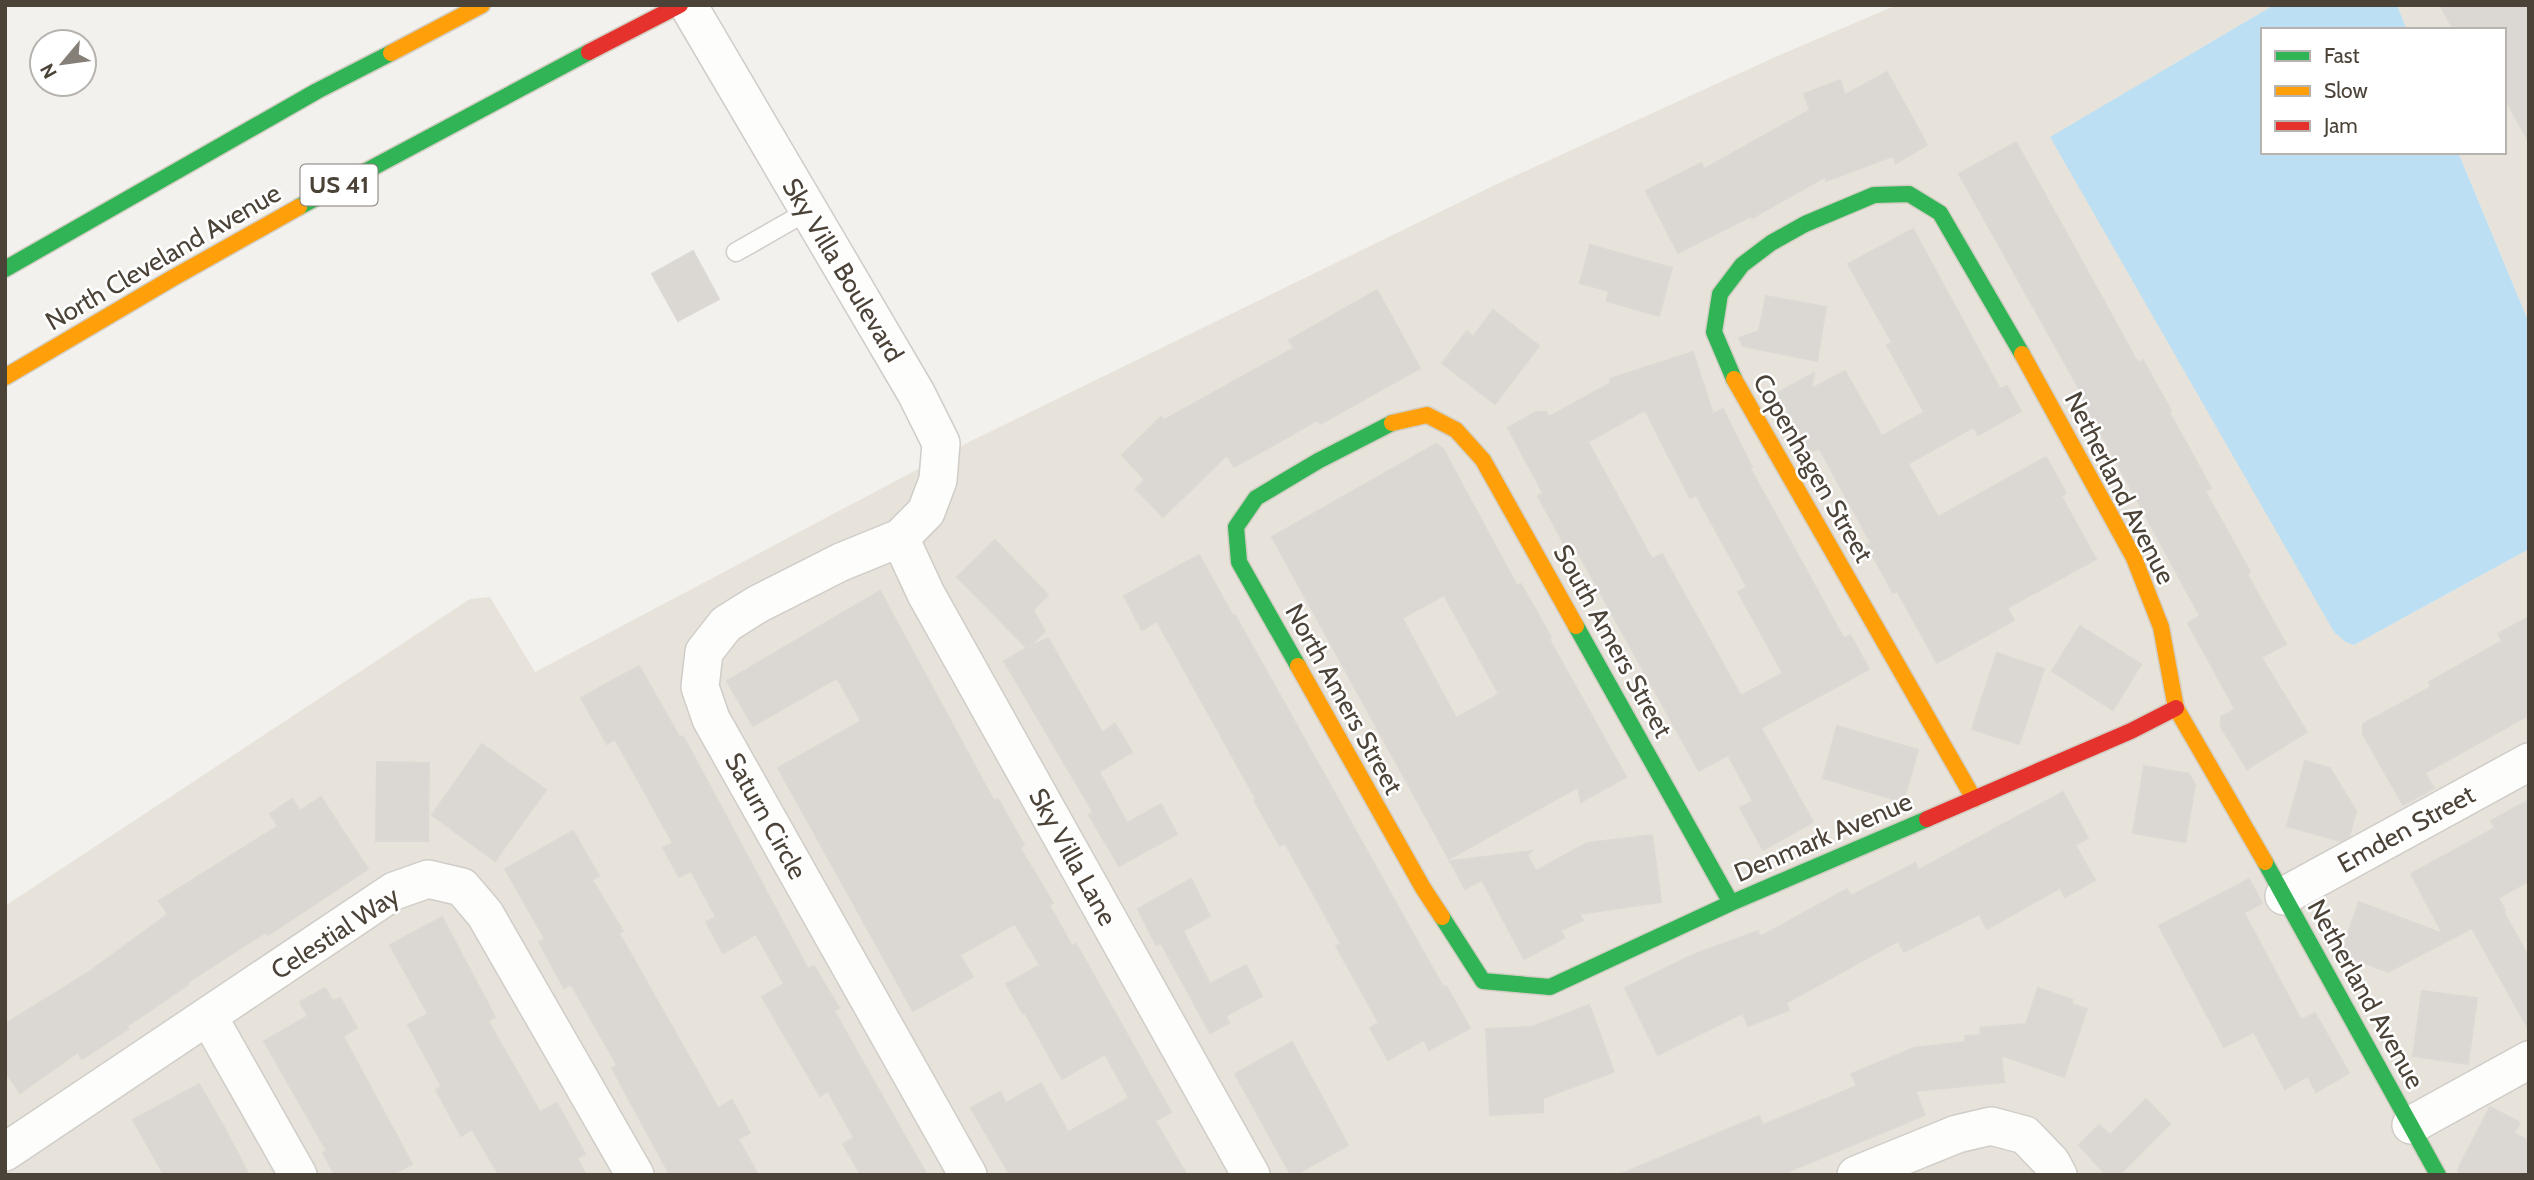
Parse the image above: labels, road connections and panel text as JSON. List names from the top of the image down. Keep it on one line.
{"streets":{"street":["US 41","North Cleveland Avenue","Sky Villa Boulevard","Copenhagen Street","Netherland Avenue","South Amers Street","North Amers Street","Saturn Circle","Emden Street","Denmark Avenue","Sky Villa Lane","Celestial Way"]},"crossings":[["Sky Villa Boulevard","Saturn Circle"],["Sky Villa Boulevard","Sky Villa Lane"],["Copenhagen Street","Netherland Avenue"],["Copenhagen Street","Denmark Avenue"],["Netherland Avenue","Emden Street"],["Netherland Avenue","Denmark Avenue"],["South Amers Street","North Amers Street"],["South Amers Street","Denmark Avenue"],["North Amers Street","Denmark Avenue"],["Saturn Circle","Sky Villa Lane"]],"legend":["Fast","Slow","Jam"],"north":"bottom left"}
